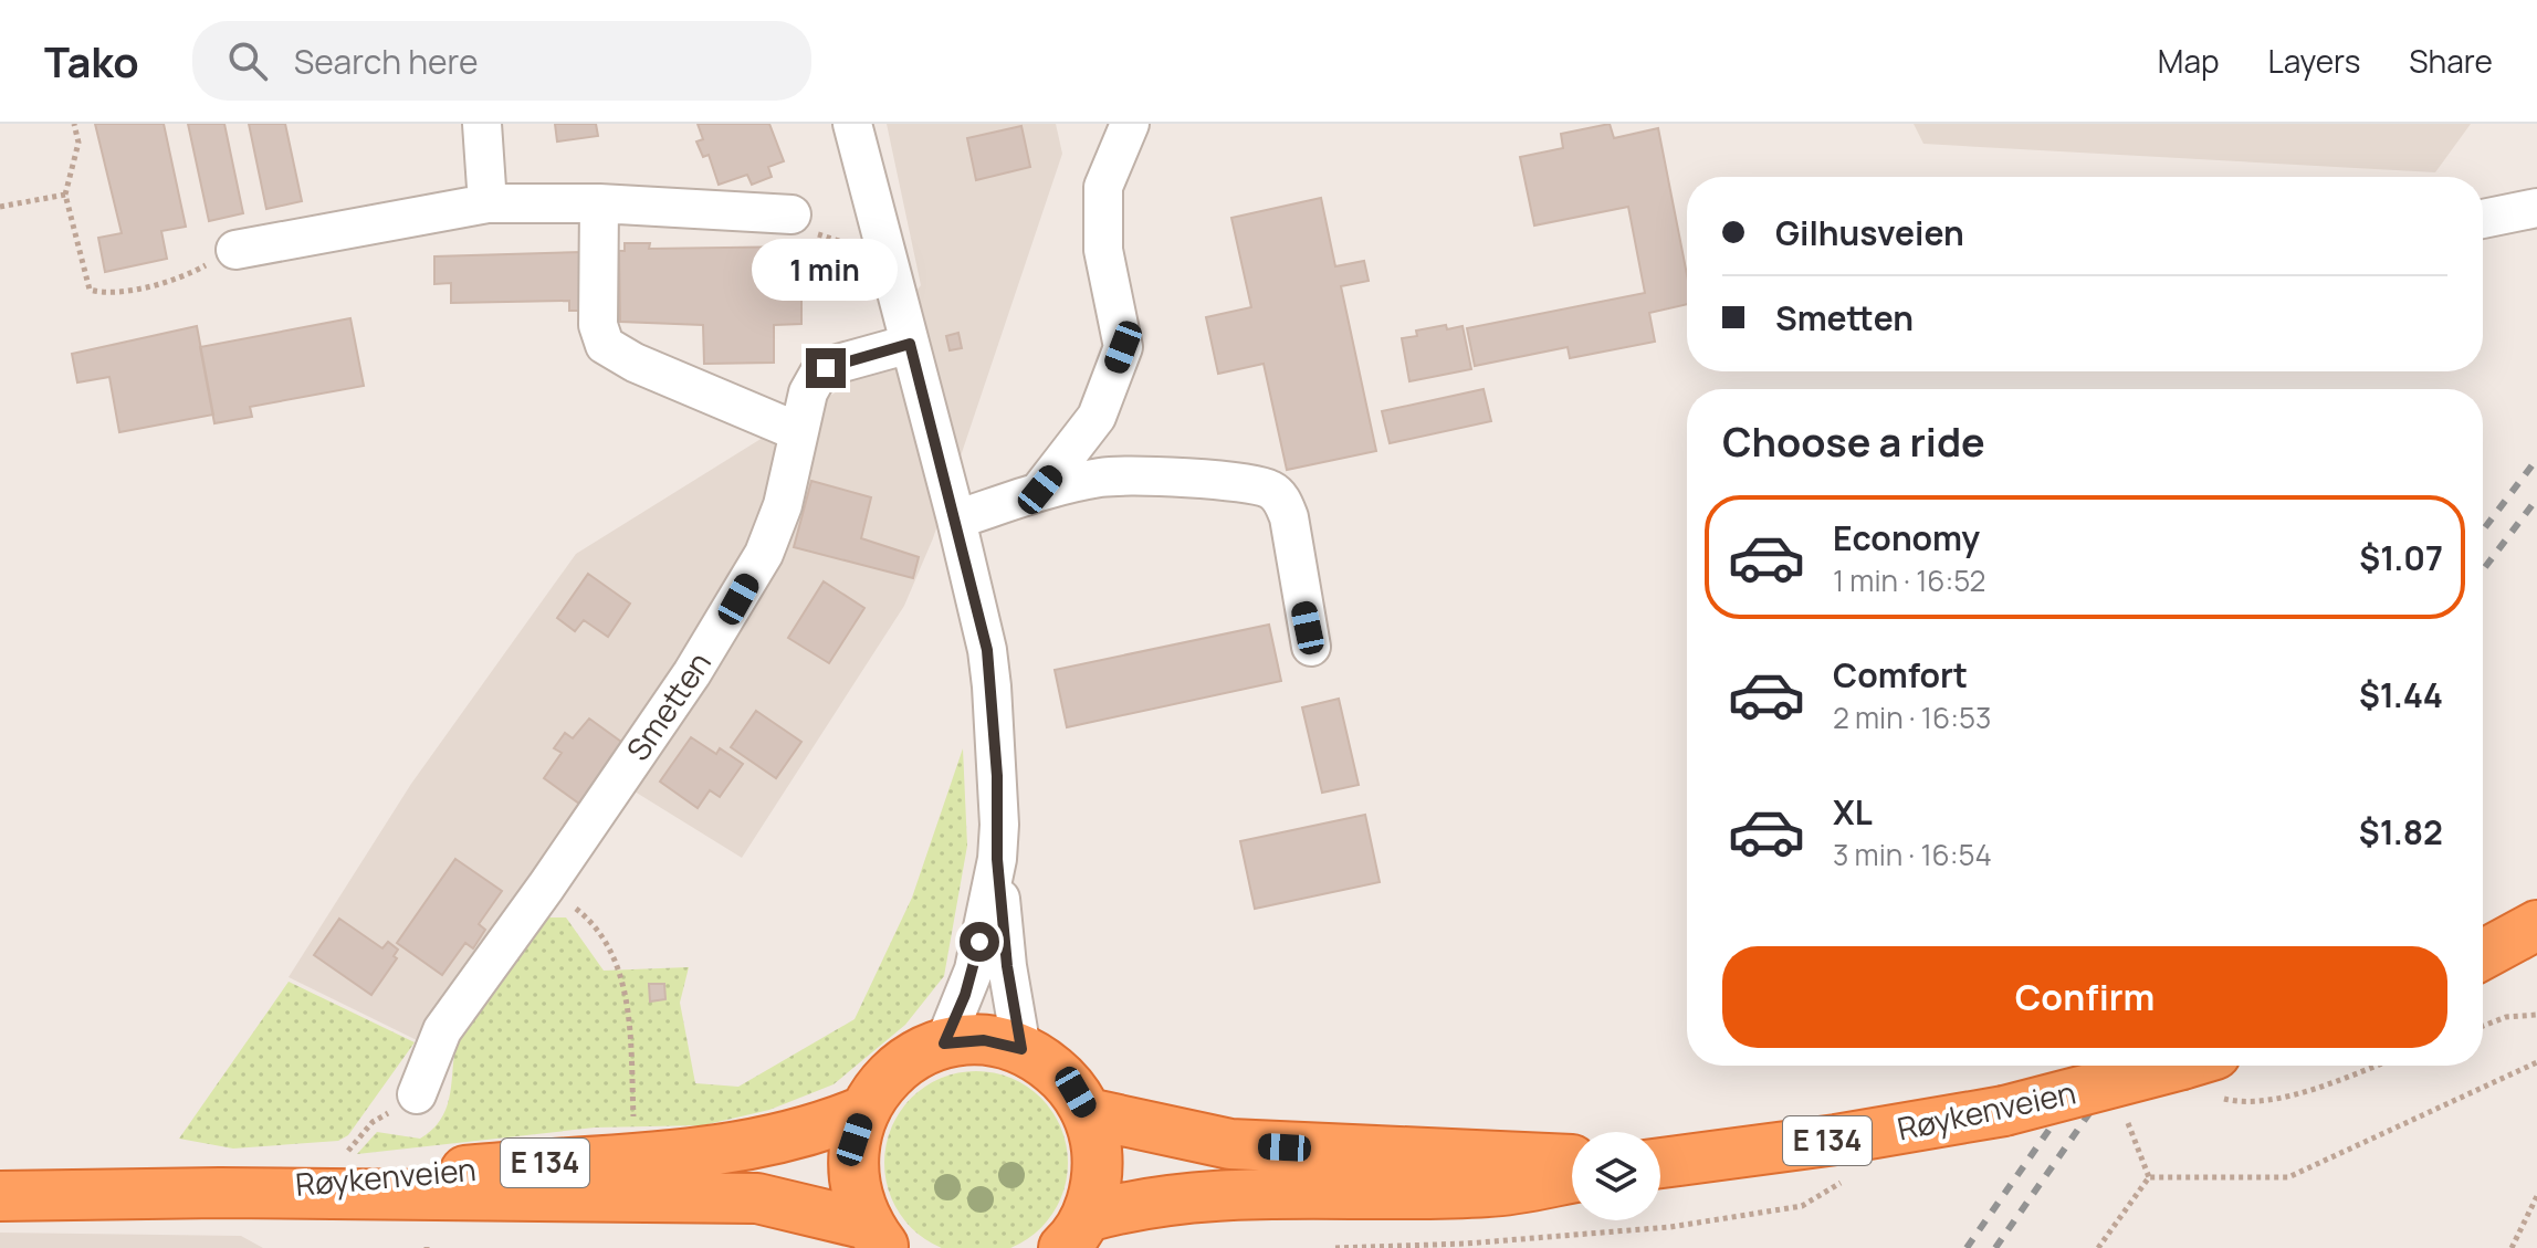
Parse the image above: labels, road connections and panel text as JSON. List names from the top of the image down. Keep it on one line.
{"streets":{"highway":["Røykenveien","E 134"],"street":["Smetten"]},"crossings":[["Røykenveien","E 134"]],"page":{"header":"Tako","search":"Search here","nav":["Map","Layers","Share"],"banner":["Gilhusveien","Smetten"],"bubble":"1 min","heading":"Choose a ride","list":[{"name":"Economy","note":"1 min · 16:52","value":"$1.07"},{"name":"Comfort","note":"2 min · 16:53","value":"$1.44"},{"name":"XL","note":"3 min · 16:54","value":"$1.82"}],"buttons":"Confirm"}}
